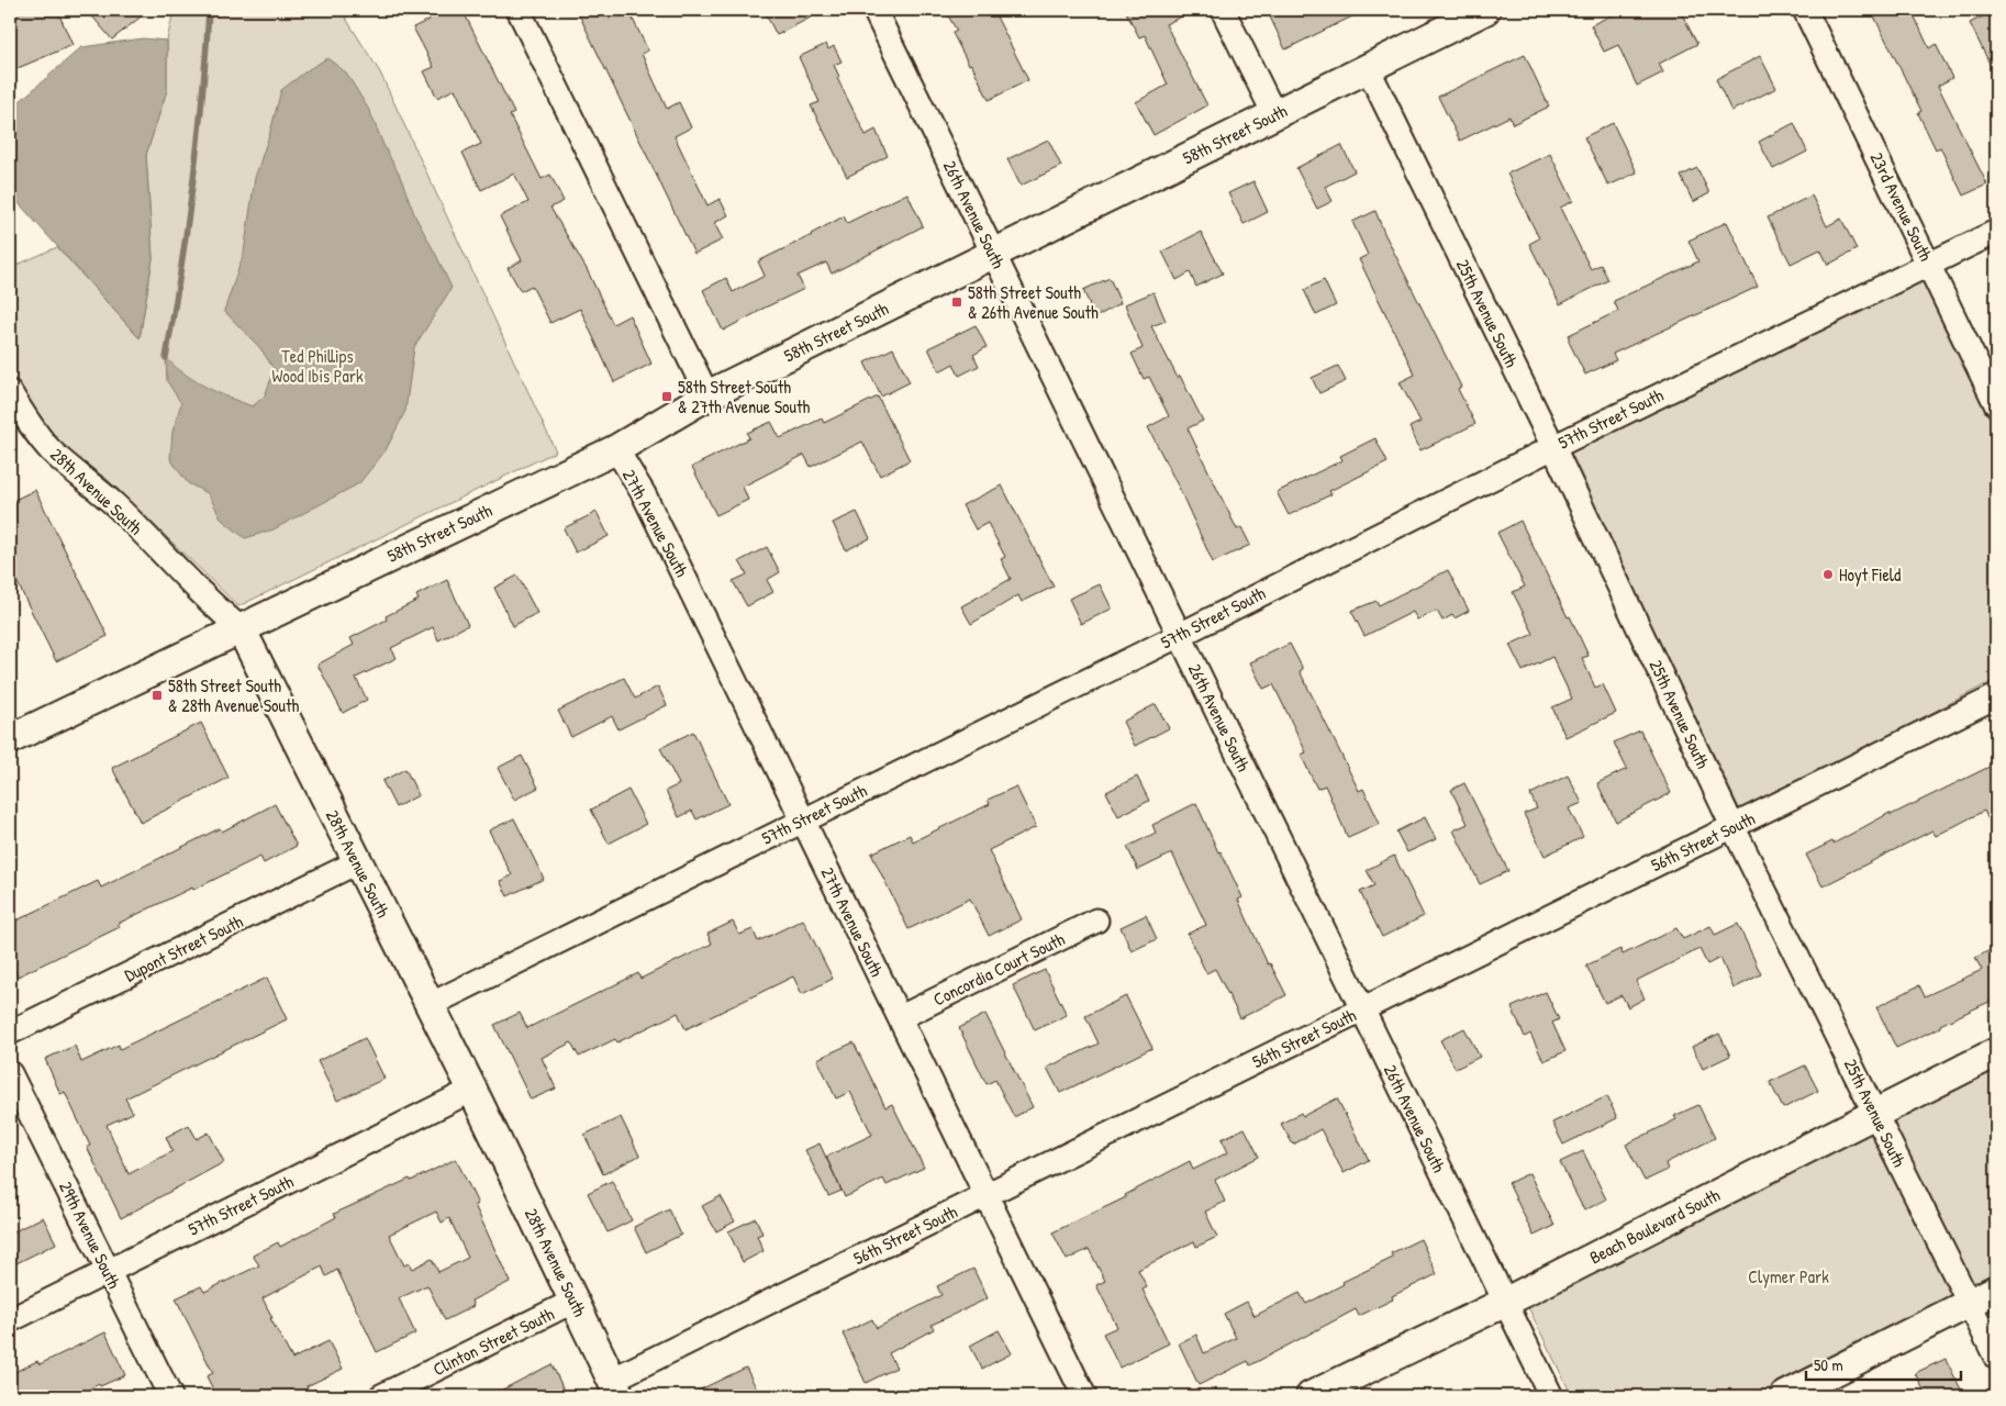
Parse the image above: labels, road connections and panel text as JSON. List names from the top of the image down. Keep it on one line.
{"streets":{"street":["58th Street South","23rd Avenue South","26th Avenue South","25th Avenue South","57th Street South","28th Avenue South","27th Avenue South","56th Street South","Dupont Street South","Concordia Court South","Beach Boulevard South","29th Avenue South","Clinton Street South"]},"crossings":[["58th Street South","26th Avenue South"],["58th Street South","25th Avenue South"],["58th Street South","28th Avenue South"],["58th Street South","27th Avenue South"],["23rd Avenue South","57th Street South"],["26th Avenue South","57th Street South"],["26th Avenue South","56th Street South"],["26th Avenue South","Beach Boulevard South"],["25th Avenue South","57th Street South"],["25th Avenue South","56th Street South"],["25th Avenue South","Beach Boulevard South"],["57th Street South","28th Avenue South"],["57th Street South","27th Avenue South"],["57th Street South","29th Avenue South"],["28th Avenue South","56th Street South"],["28th Avenue South","Dupont Street South"],["28th Avenue South","Clinton Street South"],["27th Avenue South","56th Street South"],["27th Avenue South","Concordia Court South"]],"parks":["Ted Phillips Wood Ibis Park","Clymer Park"],"places":{"transit":["58th Street South & 26th Avenue South","58th Street South & 27th Avenue South","58th Street South & 28th Avenue South"],"other":["Hoyt Field"]},"scale_bar":"50 m"}
